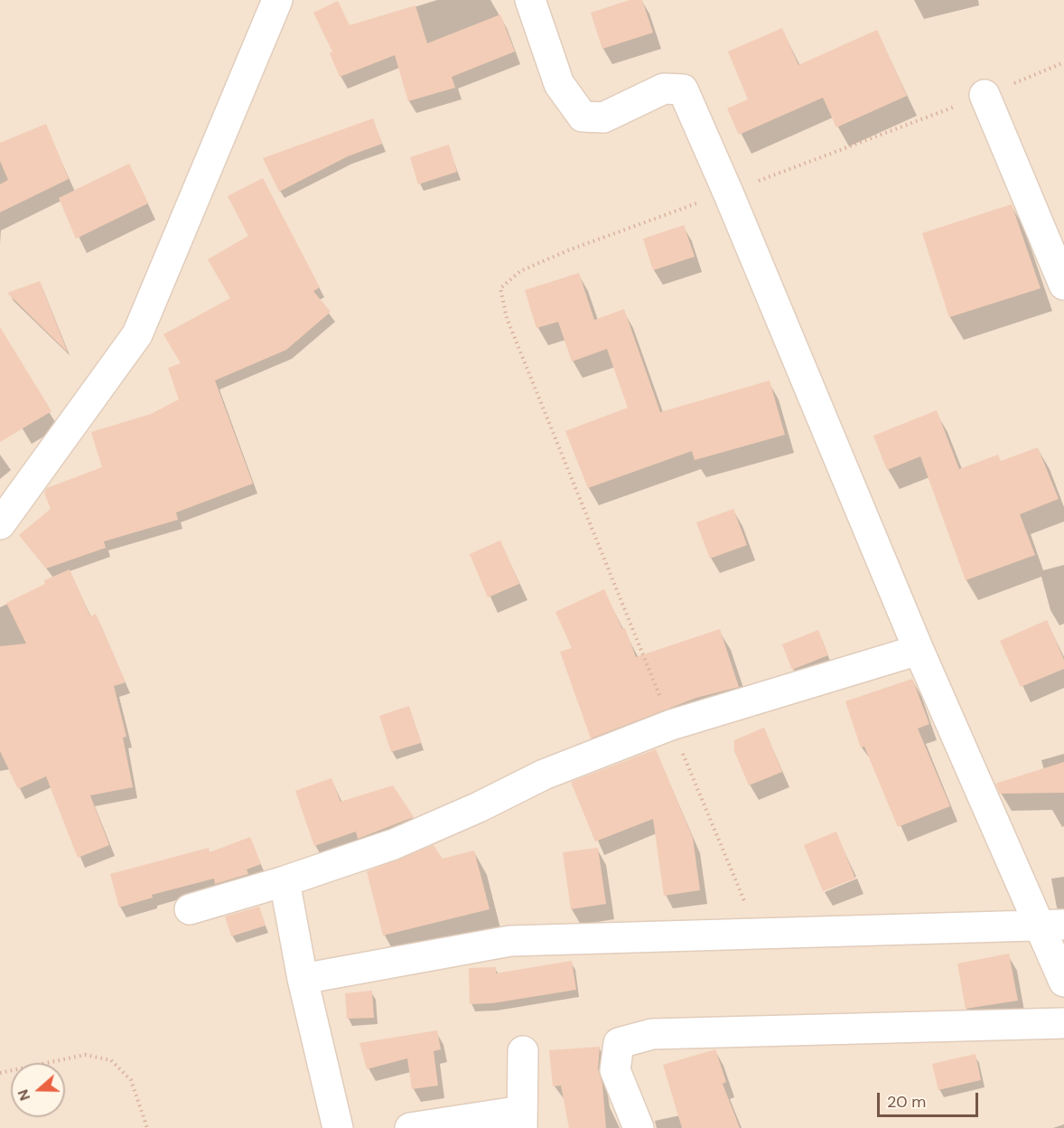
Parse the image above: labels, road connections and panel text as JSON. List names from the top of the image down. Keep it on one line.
{"scale_bar":"20 m","north":"left"}
